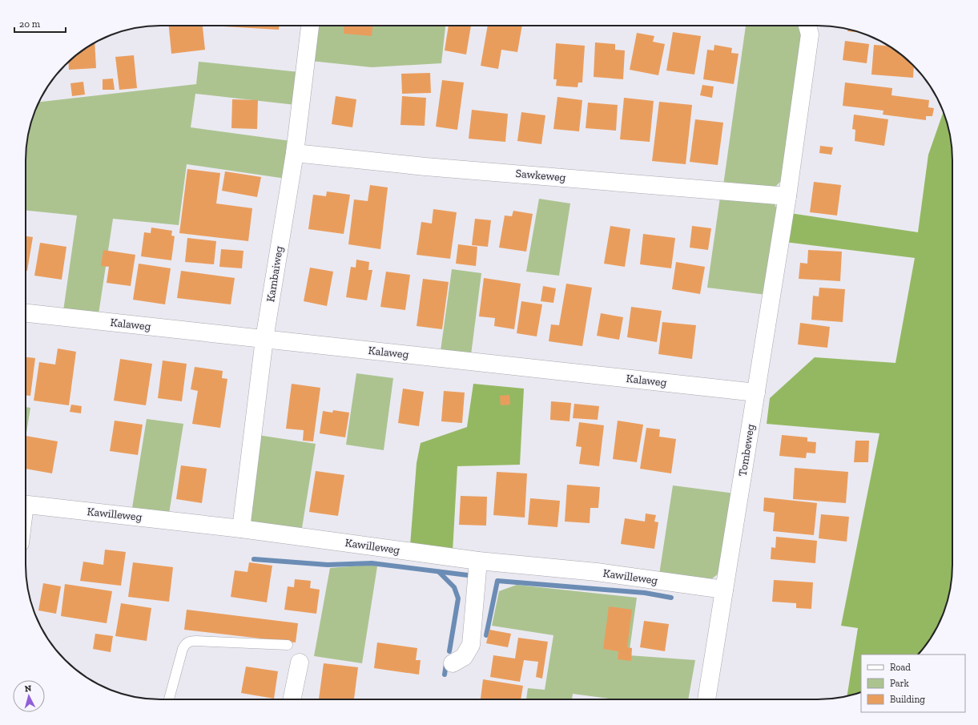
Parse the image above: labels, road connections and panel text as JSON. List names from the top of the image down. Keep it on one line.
{"streets":{"street":["Sawkeweg","Kambaiweg","Kalaweg","Tombeweg","Kawilleweg"]},"crossings":[["Sawkeweg","Kambaiweg"],["Sawkeweg","Tombeweg"],["Kambaiweg","Kalaweg"],["Kambaiweg","Kawilleweg"],["Kalaweg","Tombeweg"],["Tombeweg","Kawilleweg"]],"legend":["Road","Park","Building"],"scale_bar":"20 m","north":"top"}
